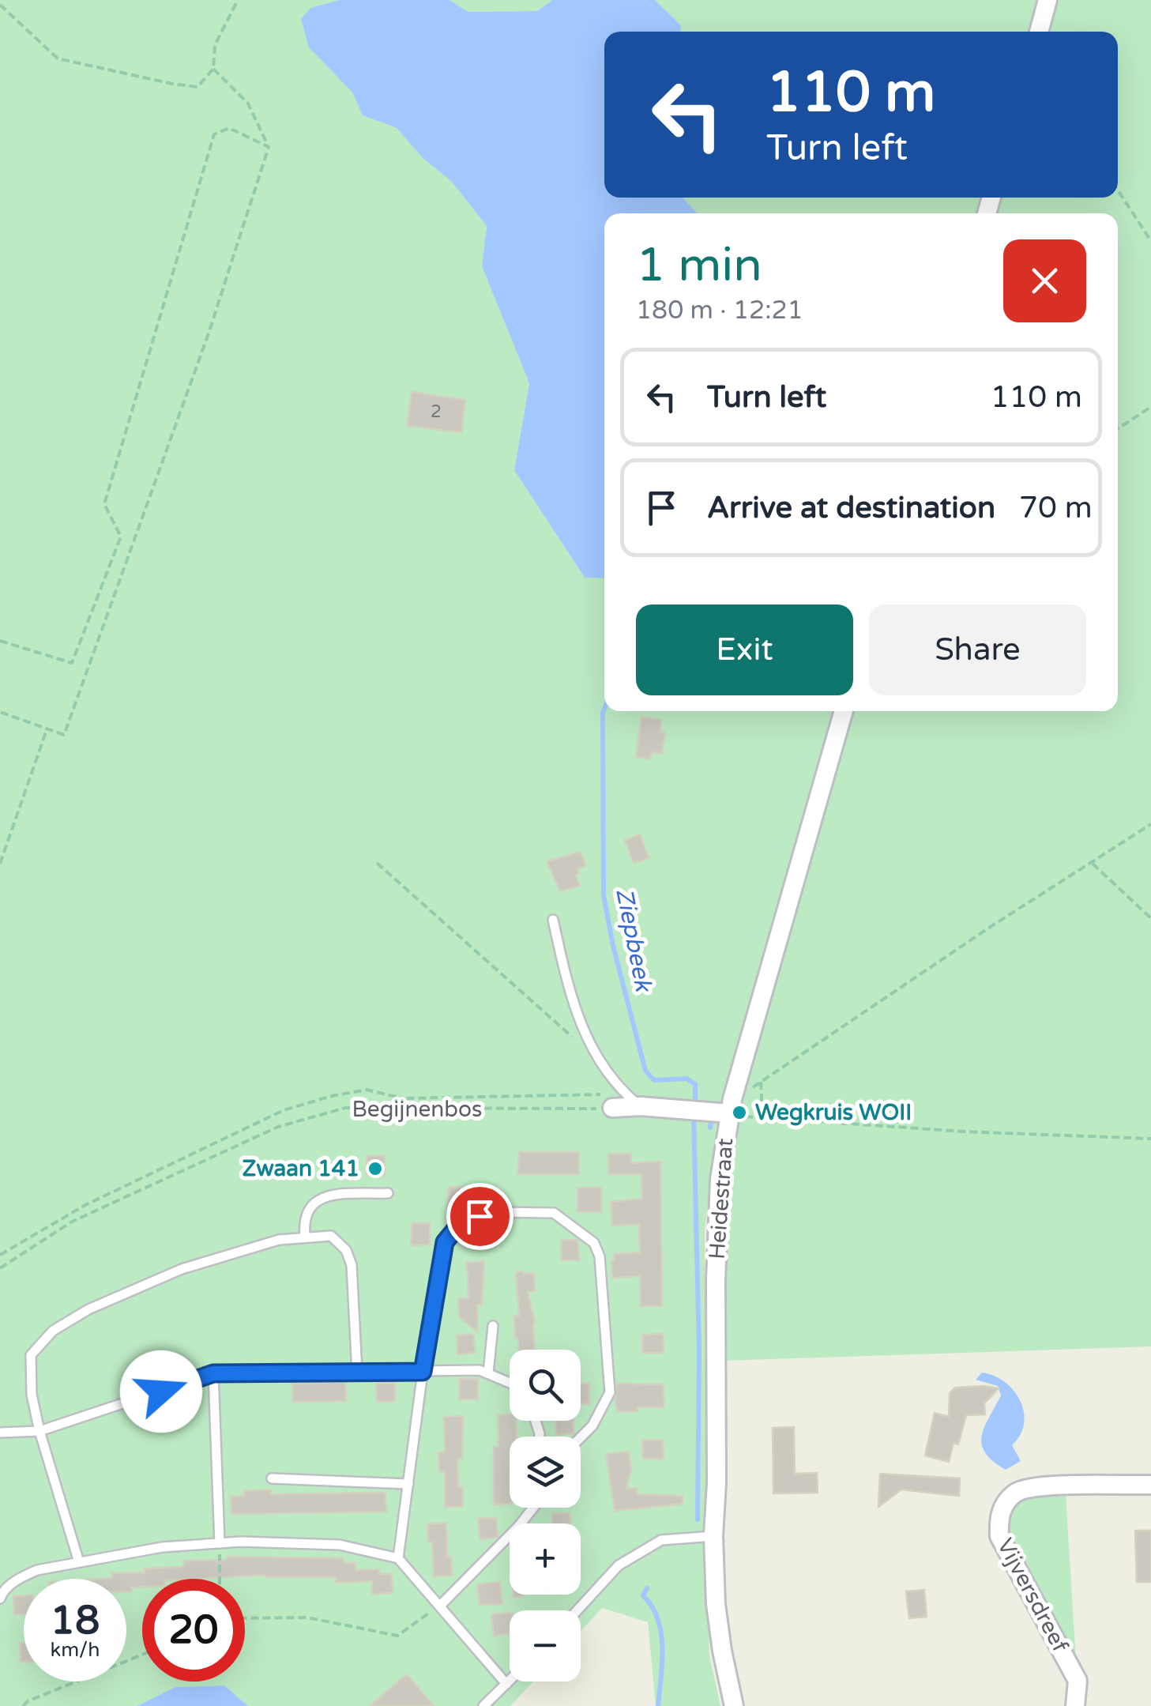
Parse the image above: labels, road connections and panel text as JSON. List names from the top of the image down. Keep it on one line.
{"streets":{"street":["Heidestraat","Vijversdreef"],"path":["Begijnenbos"]},"water":["Ziepbeek"],"places":["Wegkruis WOII","Zwaan 141"],"house_numbers":["2"],"page":{"turn":["110 m","Turn left"],"heading":["1 min","180 m · 12:21"],"list":[{"name":"Turn left","value":"110 m"},{"name":"Arrive at destination","value":"70 m"}],"buttons":["Exit","Share"],"map_buttons":["+","−"],"speed":"18 km/h","limit":"20"}}
